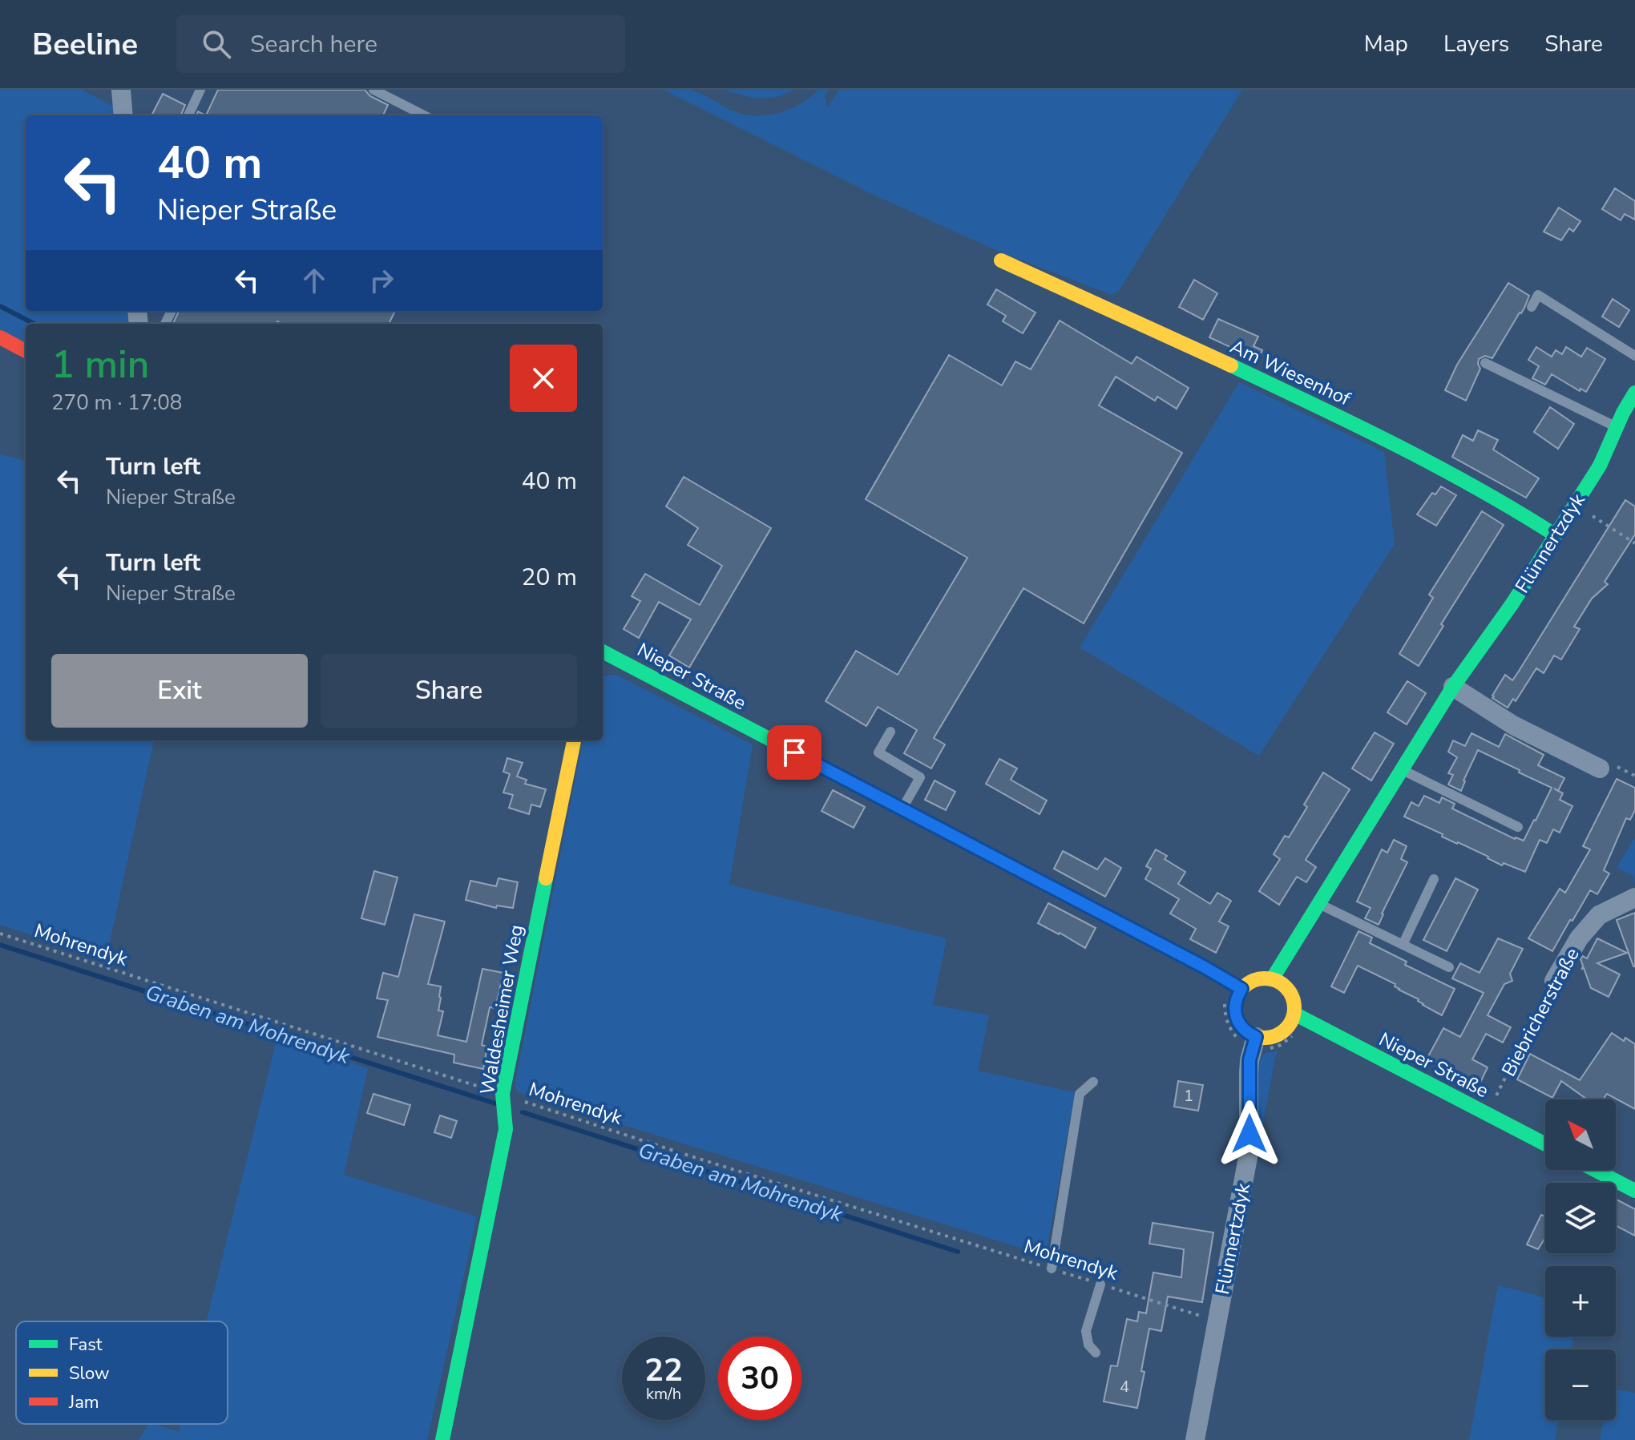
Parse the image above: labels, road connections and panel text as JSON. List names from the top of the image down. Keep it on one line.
{"streets":{"street":["Am Wiesenhof","Flünnertzdyk","Nieper Straße","Waldesheimer Weg","Biebricherstraße"],"path":["Mohrendyk"]},"crossings":[["Am Wiesenhof","Flünnertzdyk"],["Flünnertzdyk","Nieper Straße"],["Flünnertzdyk","Mohrendyk"],["Nieper Straße","Biebricherstraße"],["Mohrendyk","Waldesheimer Weg"]],"water":["Graben am Mohrendyk"],"house_numbers":["1","4"],"legend":["Fast","Slow","Jam"],"north":"top left","page":{"header":"Beeline","search":"Search here","nav":["Map","Layers","Share"],"turn":["40 m","Nieper Straße"],"heading":["1 min","270 m · 17:08"],"list":[{"name":"Turn left","note":"Nieper Straße","value":"40 m"},{"name":"Turn left","note":"Nieper Straße","value":"20 m"}],"buttons":["Exit","Share"],"map_buttons":["+","−"],"speed":"22 km/h","limit":"30"}}
